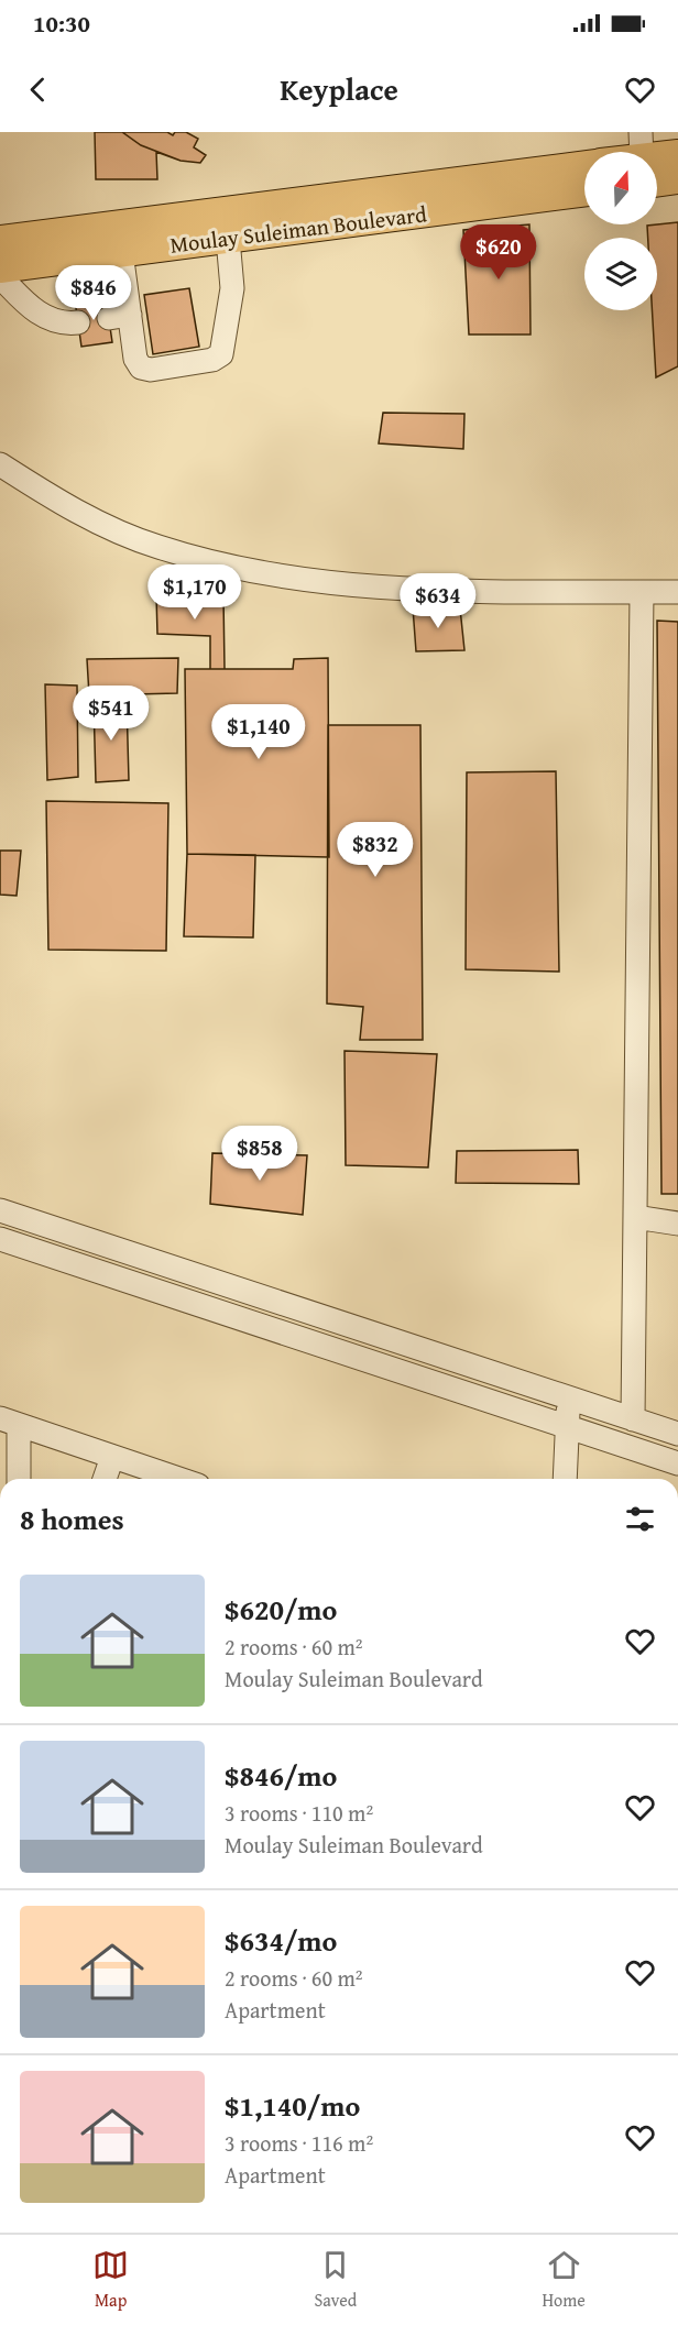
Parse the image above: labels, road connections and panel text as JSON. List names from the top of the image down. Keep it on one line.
{"streets":{"main road":["Moulay Suleiman Boulevard"]},"north":"top","page":{"status":"10:30","header":"Keyplace","price":["$620","$846","$1,170","$634","$541","$1,140","$832","$858"],"heading":"8 homes","list":[{"name":"$620/mo","note":"2 rooms · 60 m² · Moulay Suleiman Boulevard"},{"name":"$846/mo","note":"3 rooms · 110 m² · Moulay Suleiman Boulevard"},{"name":"$634/mo","note":"2 rooms · 60 m² · Apartment"},{"name":"$1,140/mo","note":"3 rooms · 116 m² · Apartment"}],"tabs":["Map","Saved","Home"]}}
